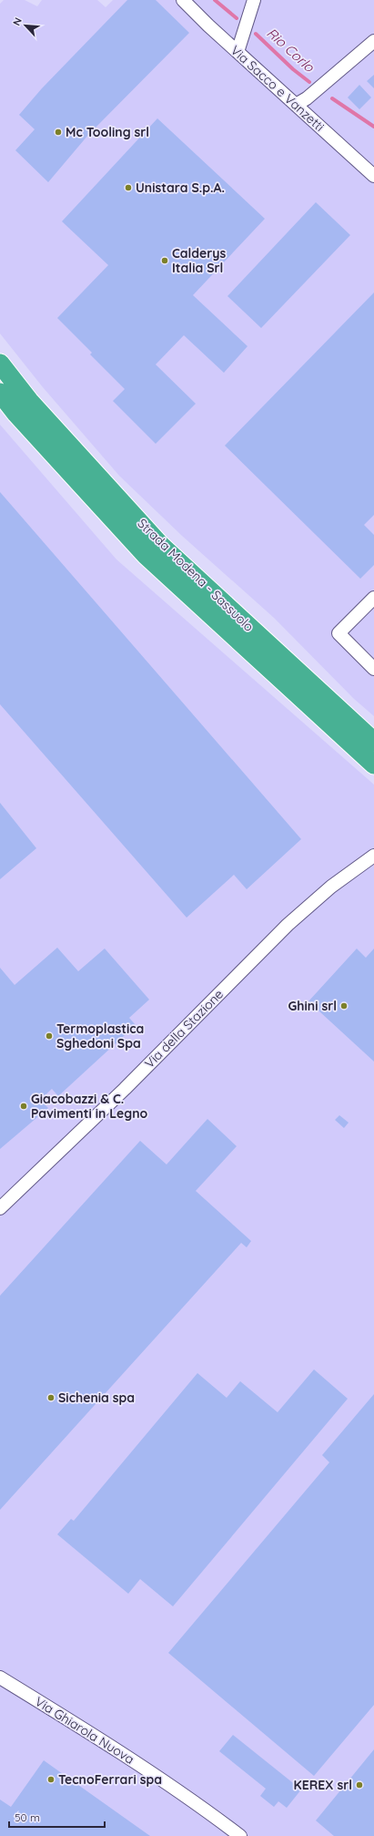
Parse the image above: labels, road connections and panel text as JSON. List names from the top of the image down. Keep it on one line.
{"streets":{"highway":["Strada Modena - Sassuolo"],"street":["Via Sacco e Vanzetti","Via della Stazione","Via Ghiarola Nuova"]},"water":["Rio Corlo"],"places":["Mc Tooling srl","Unistara S.p.A.","Calderys Italia Srl","Ghini srl","Termoplastica Sghedoni Spa","Giacobazzi & C. Pavimenti in Legno","Sichenia spa","TecnoFerrari spa","KEREX srl"],"scale_bar":"50 m","north":"top left"}
